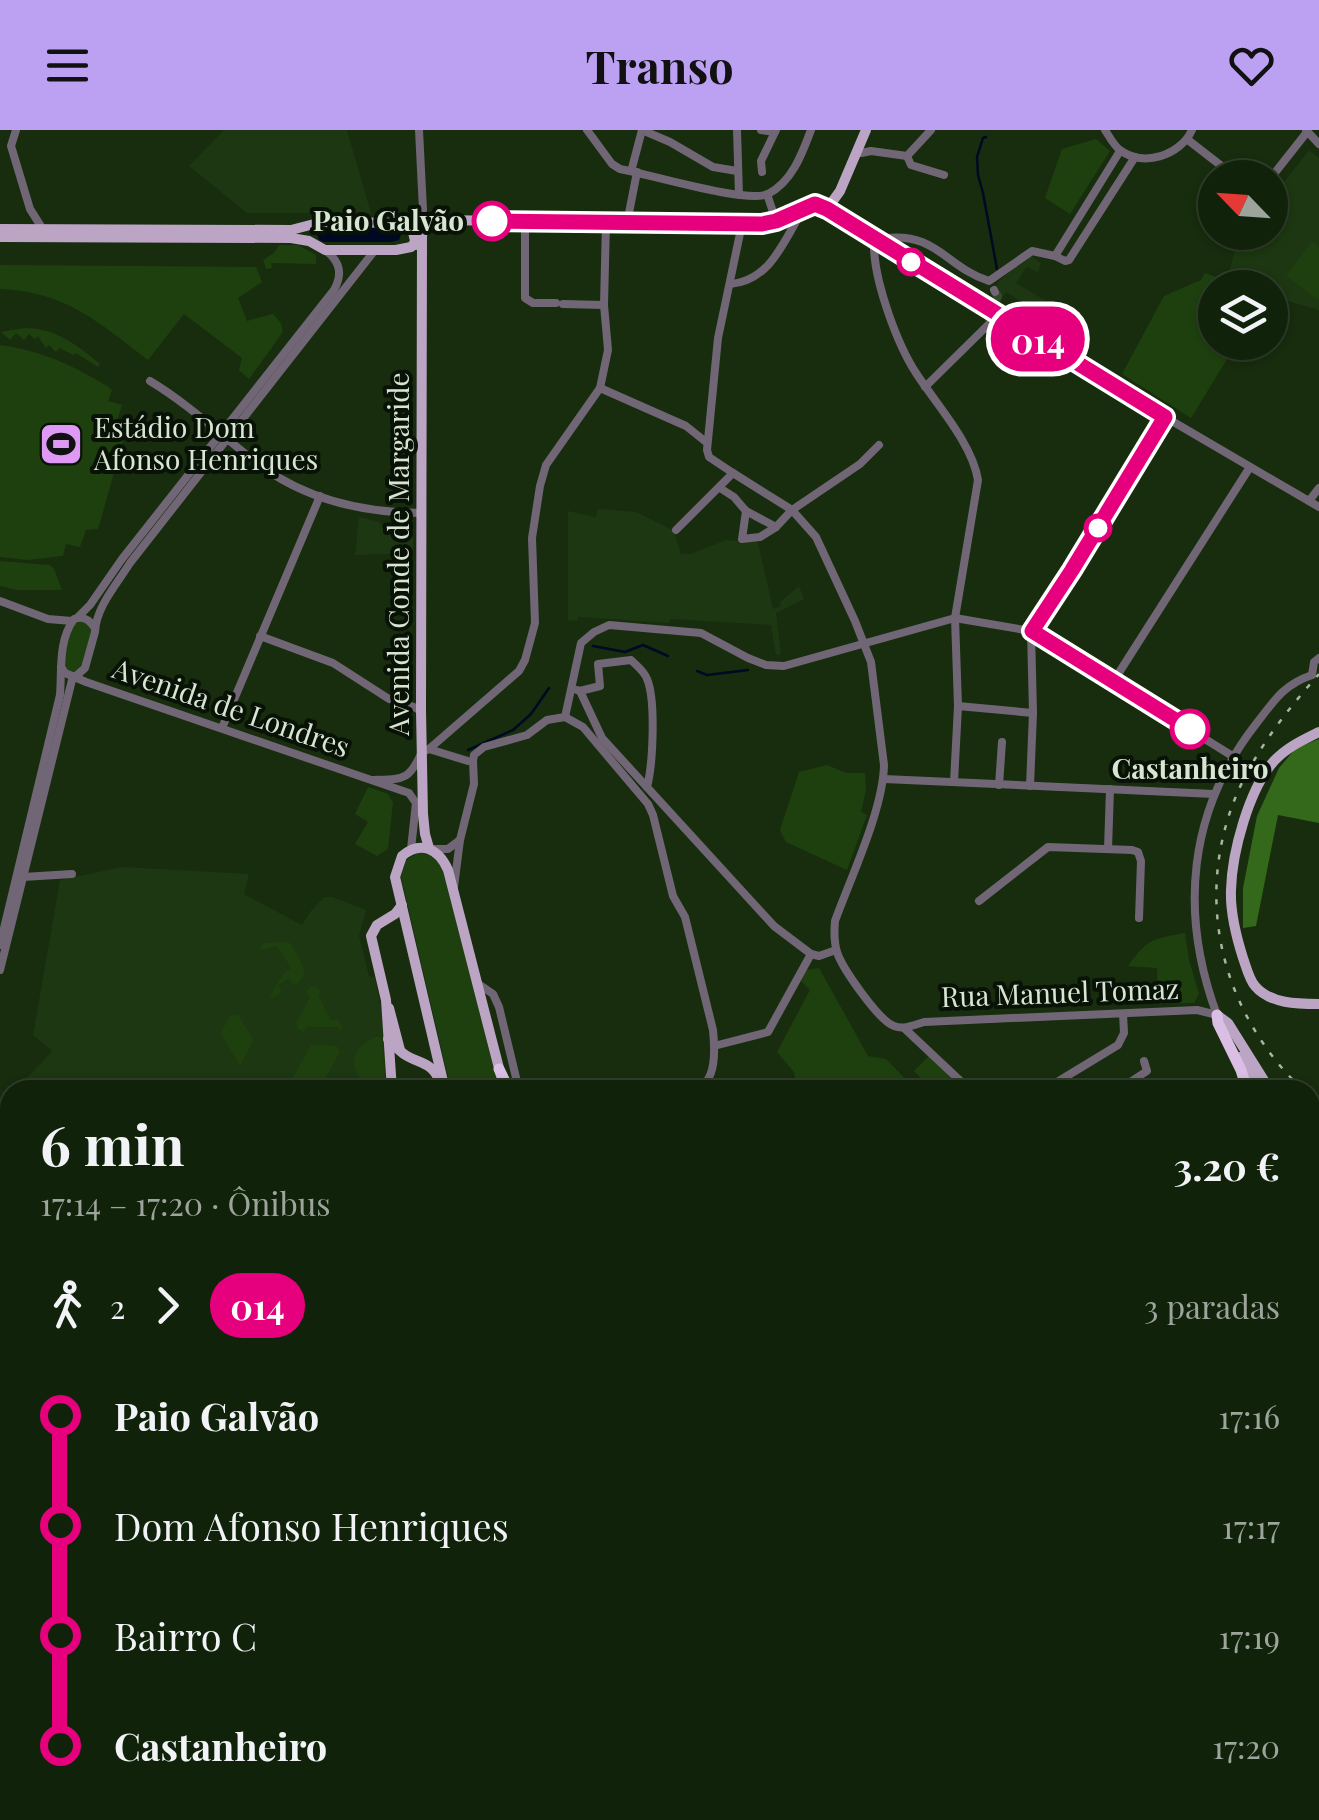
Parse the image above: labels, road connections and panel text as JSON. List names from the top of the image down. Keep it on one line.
{"streets":{"main road":["Avenida Conde de Margaride"],"street":["Avenida de Londres","Rua Manuel Tomaz"]},"crossings":[["Avenida Conde de Margaride","Avenida de Londres"]],"places":{"other":["Paio Galvão","Castanheiro"],"sports":["Estádio Dom Afonso Henriques"]},"lines":["bus line 014"],"north":"top left","page":{"header":"Transo","on_map":"014","heading":["6 min","17:14 – 17:20 · Ônibus","3.20 €"],"legs":["2","014","3 paradas"],"list":[{"name":"Paio Galvão","value":"17:16"},{"name":"Dom Afonso Henriques","value":"17:17"},{"name":"Bairro C","value":"17:19"},{"name":"Castanheiro","value":"17:20"}]}}
